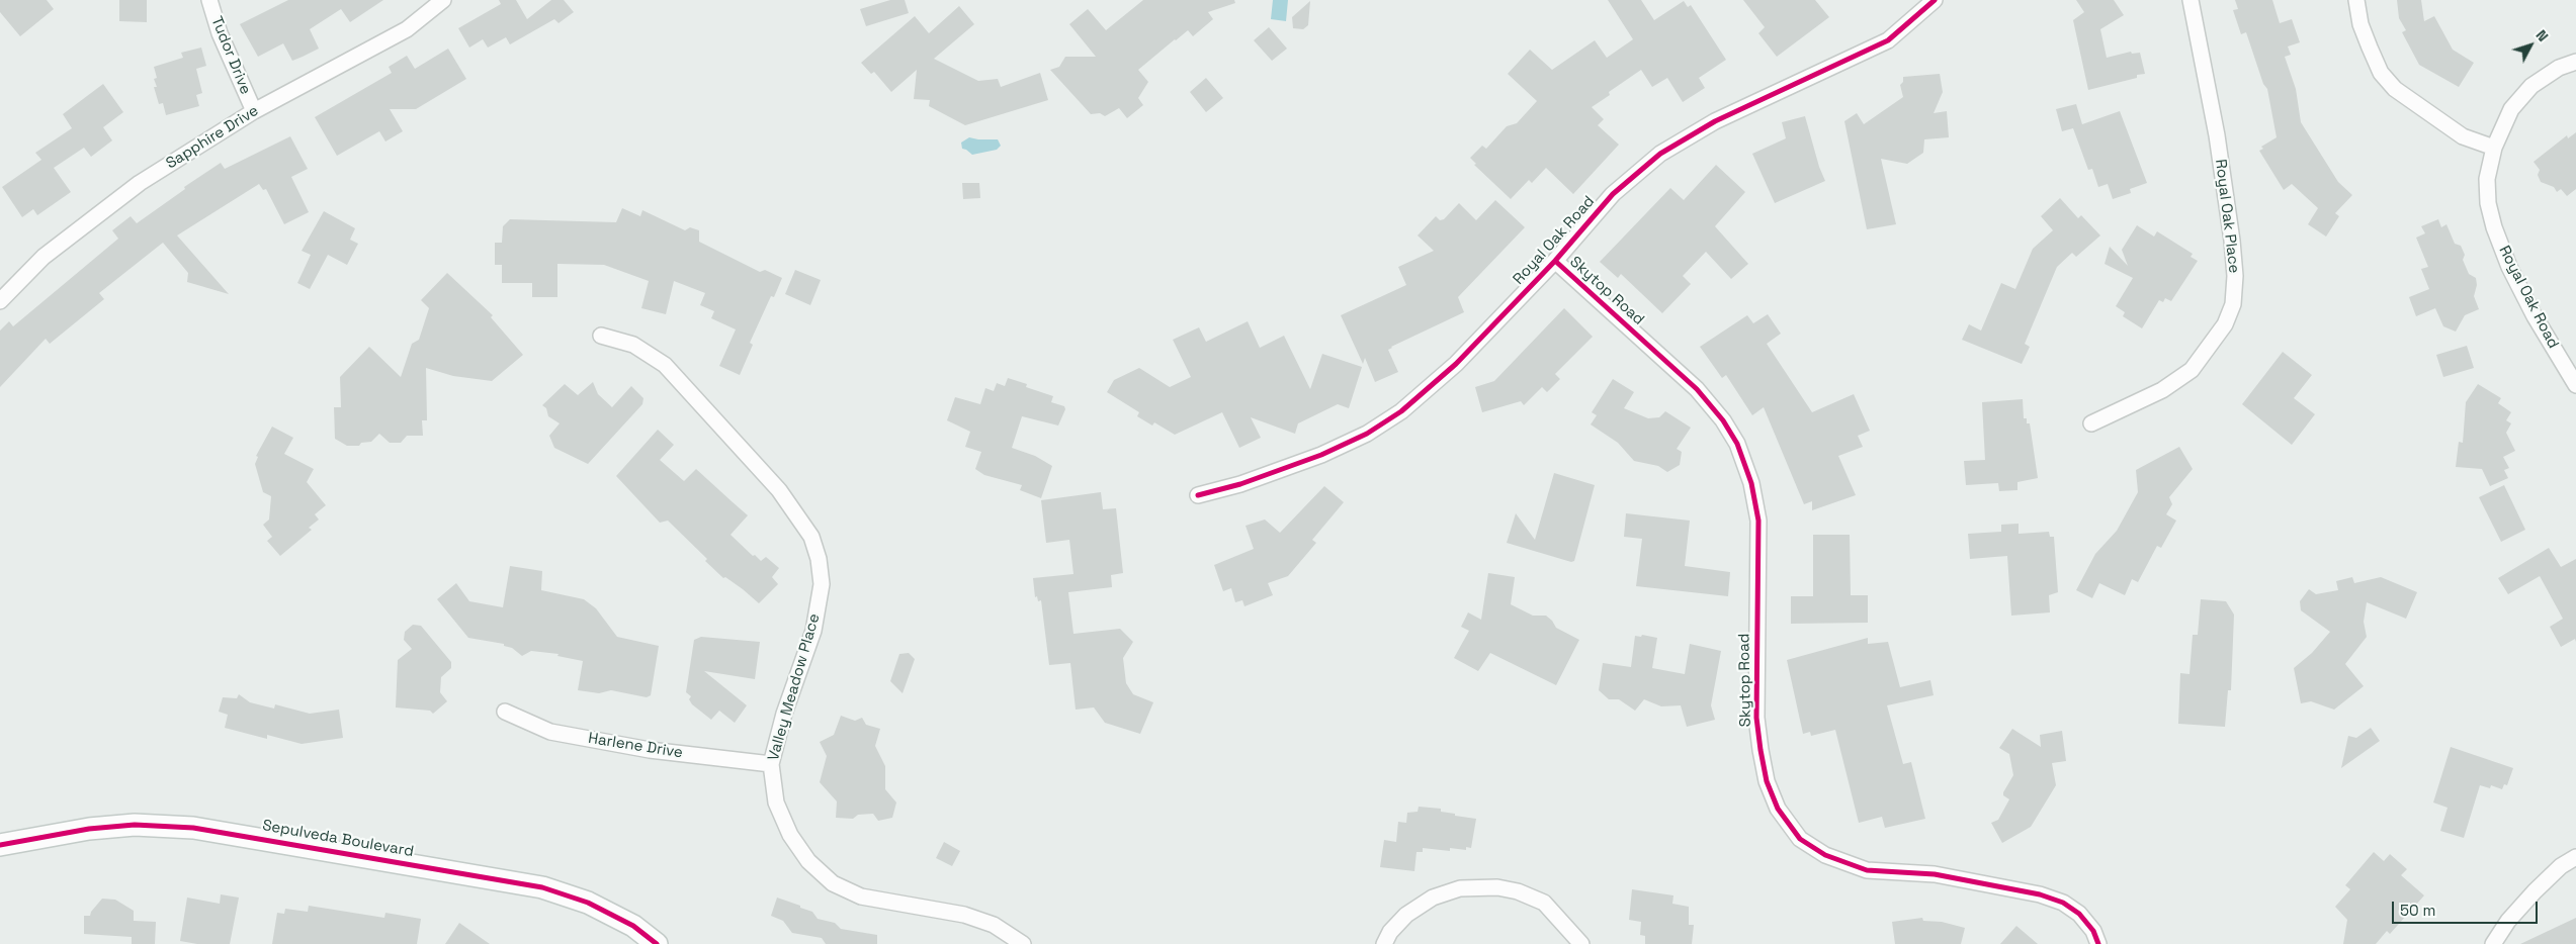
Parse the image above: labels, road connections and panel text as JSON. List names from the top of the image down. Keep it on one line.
{"streets":{"main road":["Sepulveda Boulevard"],"street":["Tudor Drive","Sapphire Drive","Royal Oak Place","Royal Oak Road","Skytop Road","Valley Meadow Place","Harlene Drive"]},"crossings":[["Tudor Drive","Sapphire Drive"],["Royal Oak Road","Skytop Road"],["Valley Meadow Place","Harlene Drive"]],"scale_bar":"50 m","north":"top right"}
